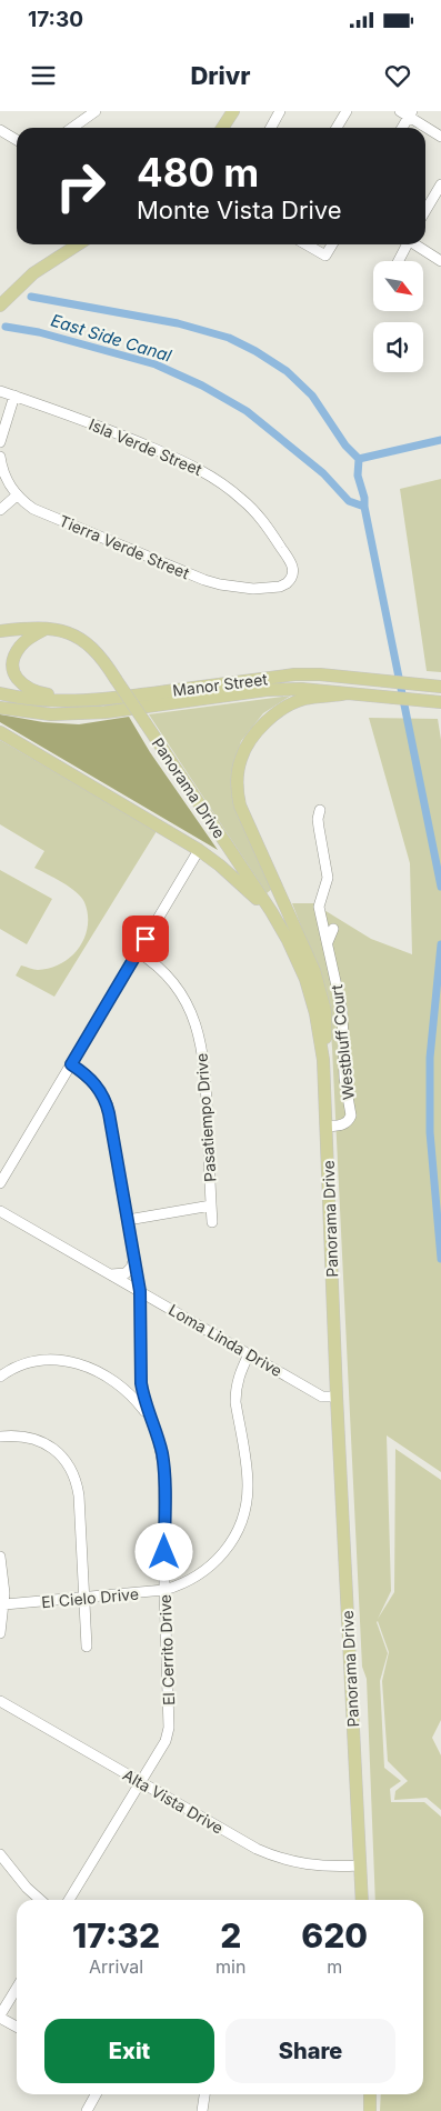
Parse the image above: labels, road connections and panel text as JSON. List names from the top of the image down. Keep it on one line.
{"streets":{"main road":["Manor Street","Panorama Drive"],"street":["Isla Verde Street","Tierra Verde Street","Westbluff Court","Pasatiempo Drive","Loma Linda Drive","El Cielo Drive","El Cerrito Drive","Alta Vista Drive"]},"crossings":[["Isla Verde Street","Tierra Verde Street"],["Panorama Drive","Westbluff Court"],["Panorama Drive","Loma Linda Drive"],["Panorama Drive","Alta Vista Drive"],["Loma Linda Drive","El Cielo Drive"],["Loma Linda Drive","El Cerrito Drive"],["El Cielo Drive","El Cerrito Drive"],["El Cerrito Drive","Alta Vista Drive"]],"water":["East Side Canal"],"north":"bottom right","page":{"status":"17:30","header":"Drivr","turn":["480 m","Monte Vista Drive"],"eta":["17:32","Arrival","2","min","620","m"],"buttons":["Exit","Share"]}}
